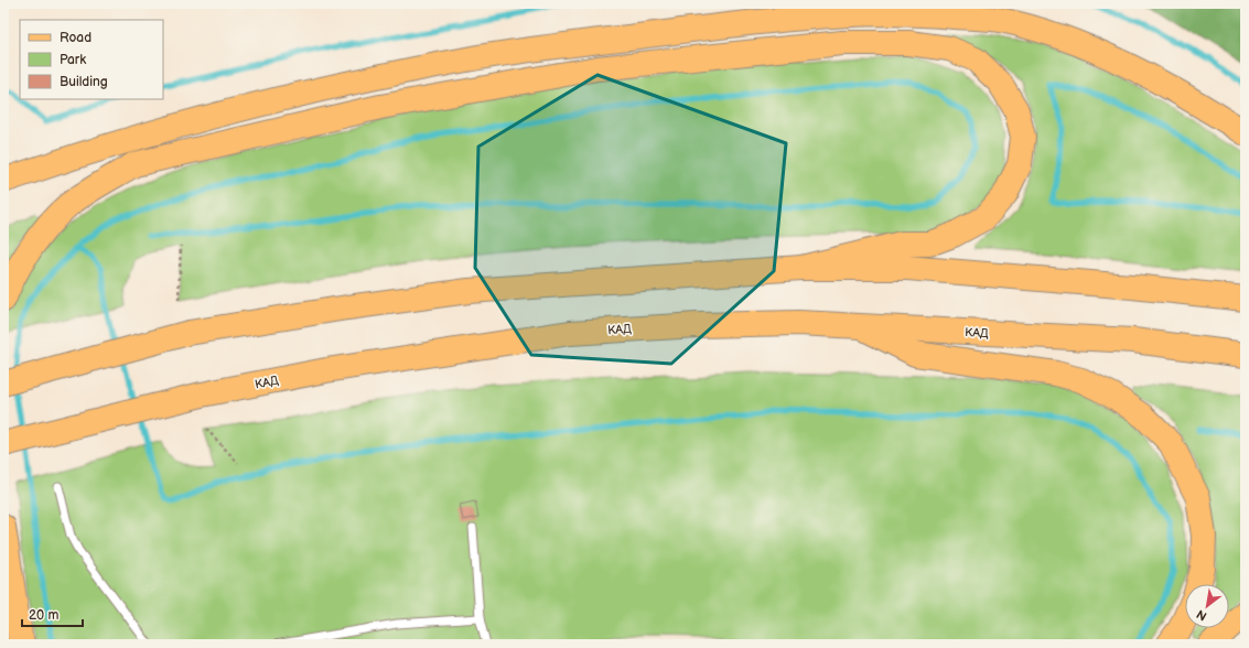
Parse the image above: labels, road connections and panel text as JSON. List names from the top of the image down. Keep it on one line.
{"streets":{"main road":["КАД"]},"legend":["Road","Park","Building"],"scale_bar":"20 m","north":"bottom left"}
